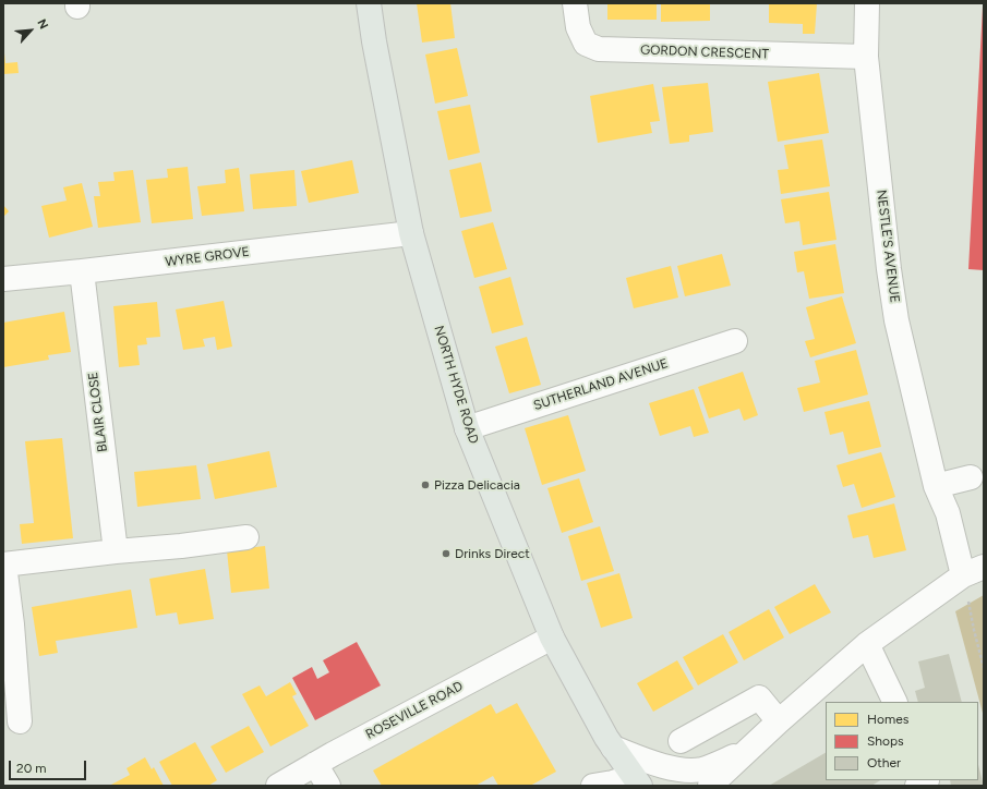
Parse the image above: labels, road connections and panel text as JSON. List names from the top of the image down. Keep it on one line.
{"streets":{"main road":["NORTH HYDE ROAD"],"street":["GORDON CRESCENT","NESTLE'S AVENUE","WYRE GROVE","SUTHERLAND AVENUE","BLAIR CLOSE","ROSEVILLE ROAD"]},"crossings":[["GORDON CRESCENT","NESTLE'S AVENUE"],["WYRE GROVE","NORTH HYDE ROAD"],["WYRE GROVE","BLAIR CLOSE"],["NORTH HYDE ROAD","SUTHERLAND AVENUE"],["NORTH HYDE ROAD","ROSEVILLE ROAD"]],"places":["Pizza Delicacia","Drinks Direct"],"legend":["Homes","Shops","Other"],"scale_bar":"20 m","north":"top right"}
